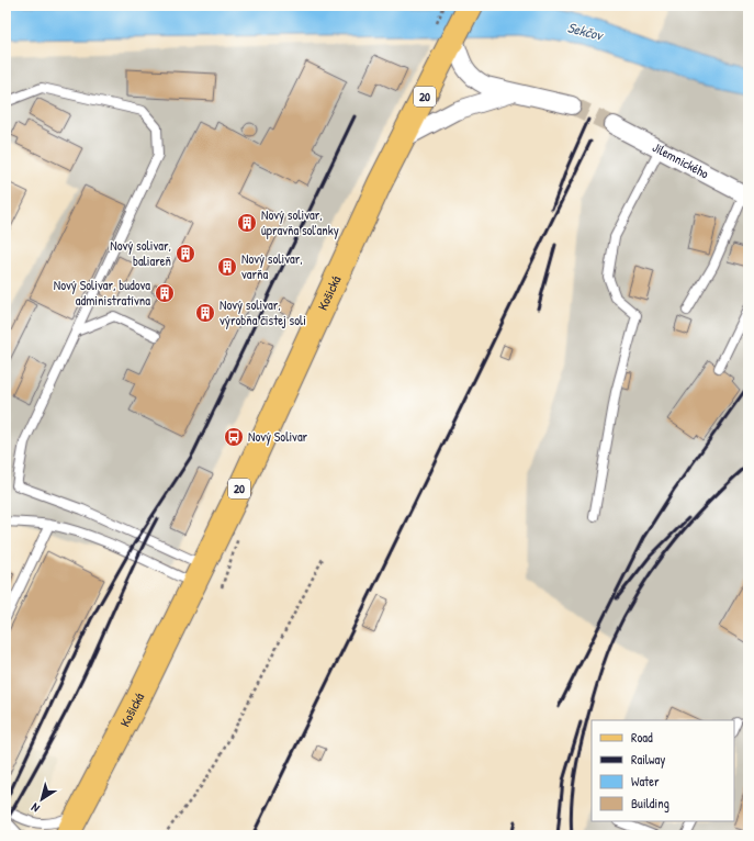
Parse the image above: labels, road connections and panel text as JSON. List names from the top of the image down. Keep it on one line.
{"streets":{"main road":["20","Košická"],"street":["Jilemnického"]},"water":["Sekčov"],"places":{"building":["Nový solivar, úpravňa soľanky","Nový solivar, baliareň","Nový solivar, varňa","Nový Solivar, budova administratívna","Nový solivar, výrobňa čistej soli"],"bus stop":["Nový Solivar"]},"legend":["Road","Railway","Water","Building"],"north":"bottom left"}
